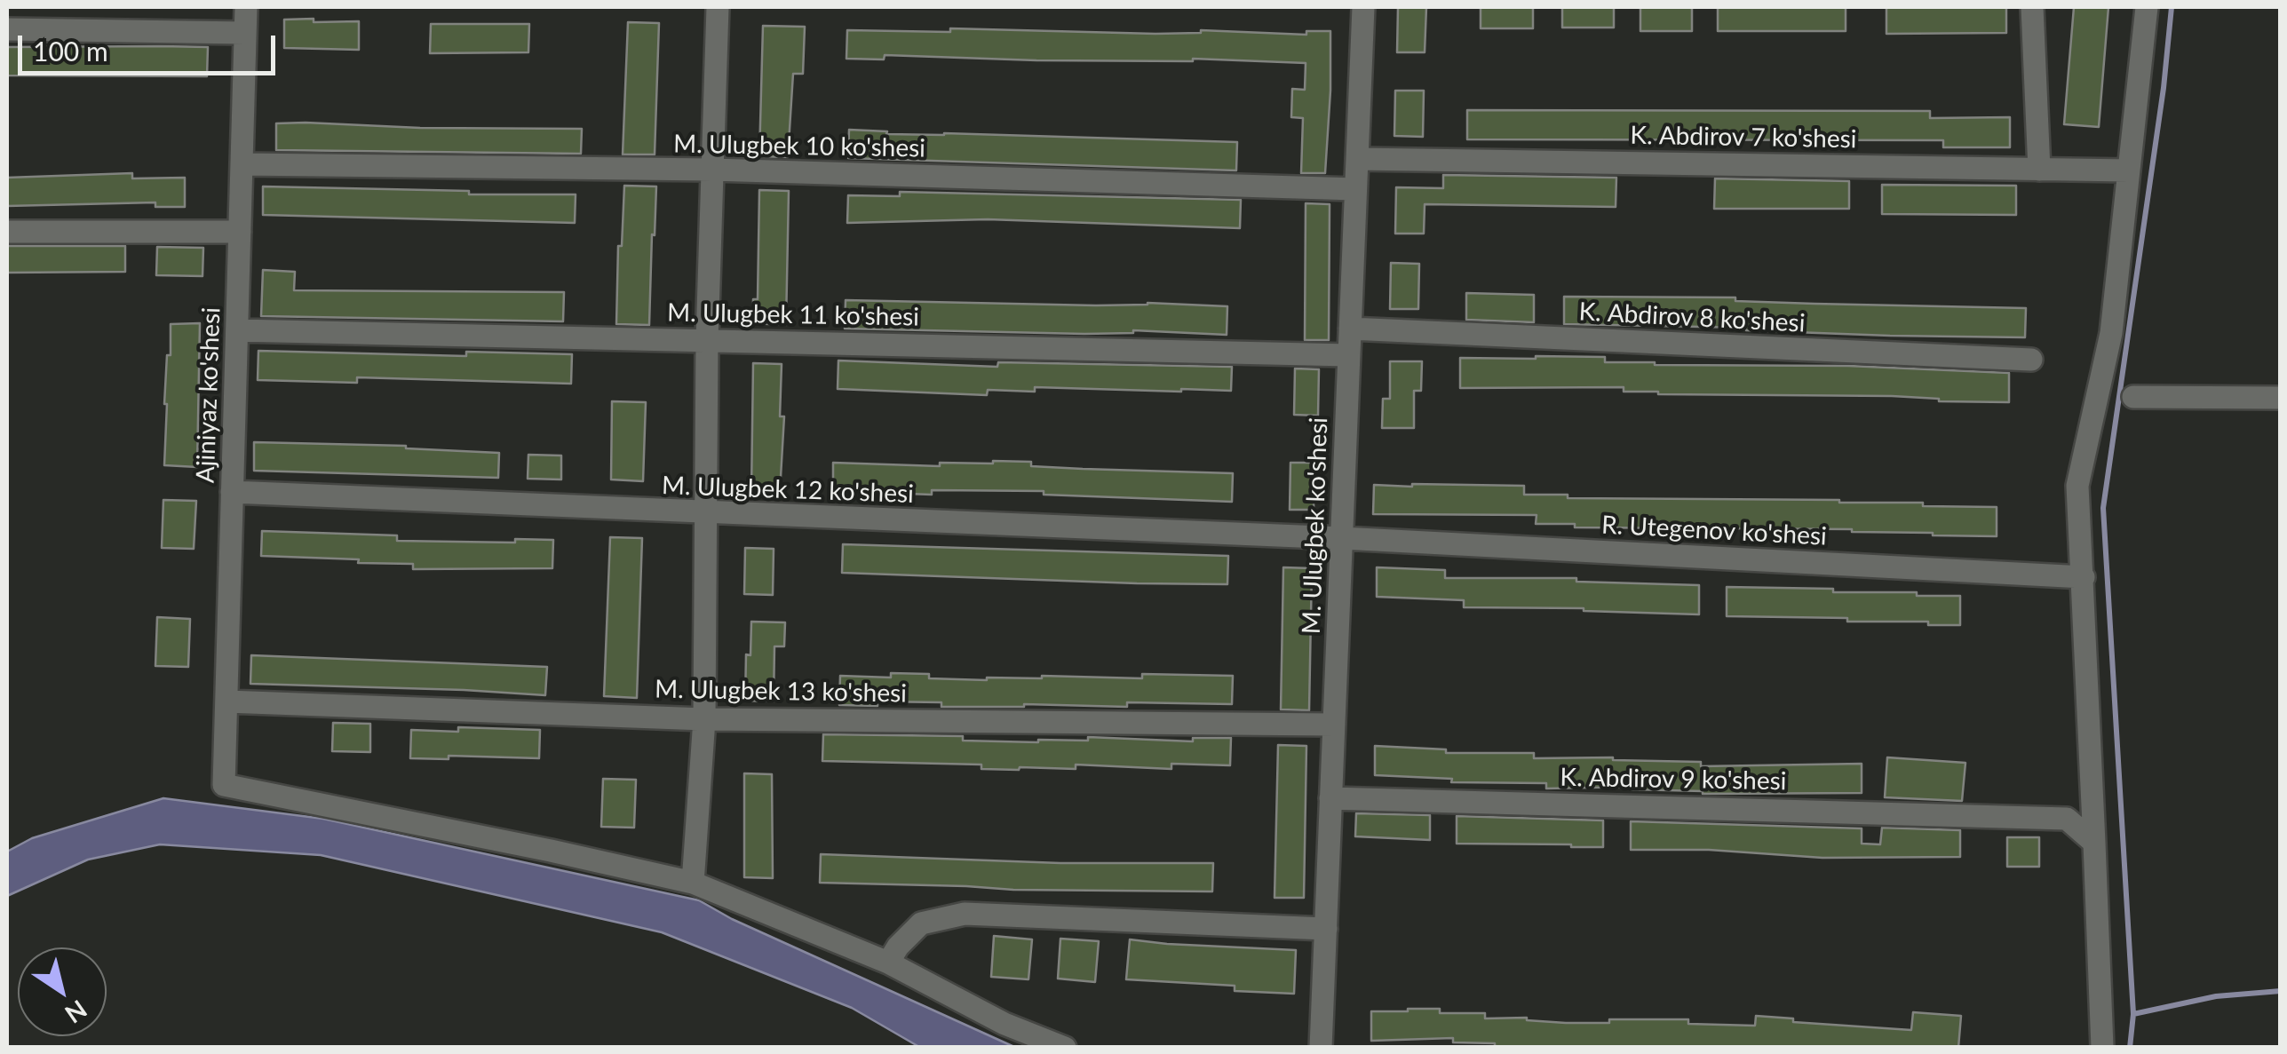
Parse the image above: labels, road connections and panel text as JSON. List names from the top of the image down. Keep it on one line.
{"streets":{"street":["K. Abdirov 7 ko'shesi","M. Ulugbek 10 ko'shesi","M. Ulugbek 11 ko'shesi","K. Abdirov 8 ko'shesi","Ajiniyaz ko'shesi","M. Ulugbek 12 ko'shesi","M. Ulugbek ko'shesi","R. Utegenov ko'shesi","M. Ulugbek 13 ko'shesi","K. Abdirov 9 ko'shesi"]},"crossings":[["K. Abdirov 7 ko'shesi","M. Ulugbek ko'shesi"],["M. Ulugbek 10 ko'shesi","Ajiniyaz ko'shesi"],["M. Ulugbek 10 ko'shesi","M. Ulugbek ko'shesi"],["M. Ulugbek 11 ko'shesi","Ajiniyaz ko'shesi"],["M. Ulugbek 11 ko'shesi","M. Ulugbek ko'shesi"],["K. Abdirov 8 ko'shesi","M. Ulugbek ko'shesi"],["Ajiniyaz ko'shesi","M. Ulugbek 12 ko'shesi"],["Ajiniyaz ko'shesi","M. Ulugbek 13 ko'shesi"],["M. Ulugbek 12 ko'shesi","M. Ulugbek ko'shesi"],["M. Ulugbek 12 ko'shesi","R. Utegenov ko'shesi"],["M. Ulugbek ko'shesi","R. Utegenov ko'shesi"],["M. Ulugbek ko'shesi","M. Ulugbek 13 ko'shesi"],["M. Ulugbek ko'shesi","K. Abdirov 9 ko'shesi"]],"scale_bar":"100 m","north":"bottom right"}
